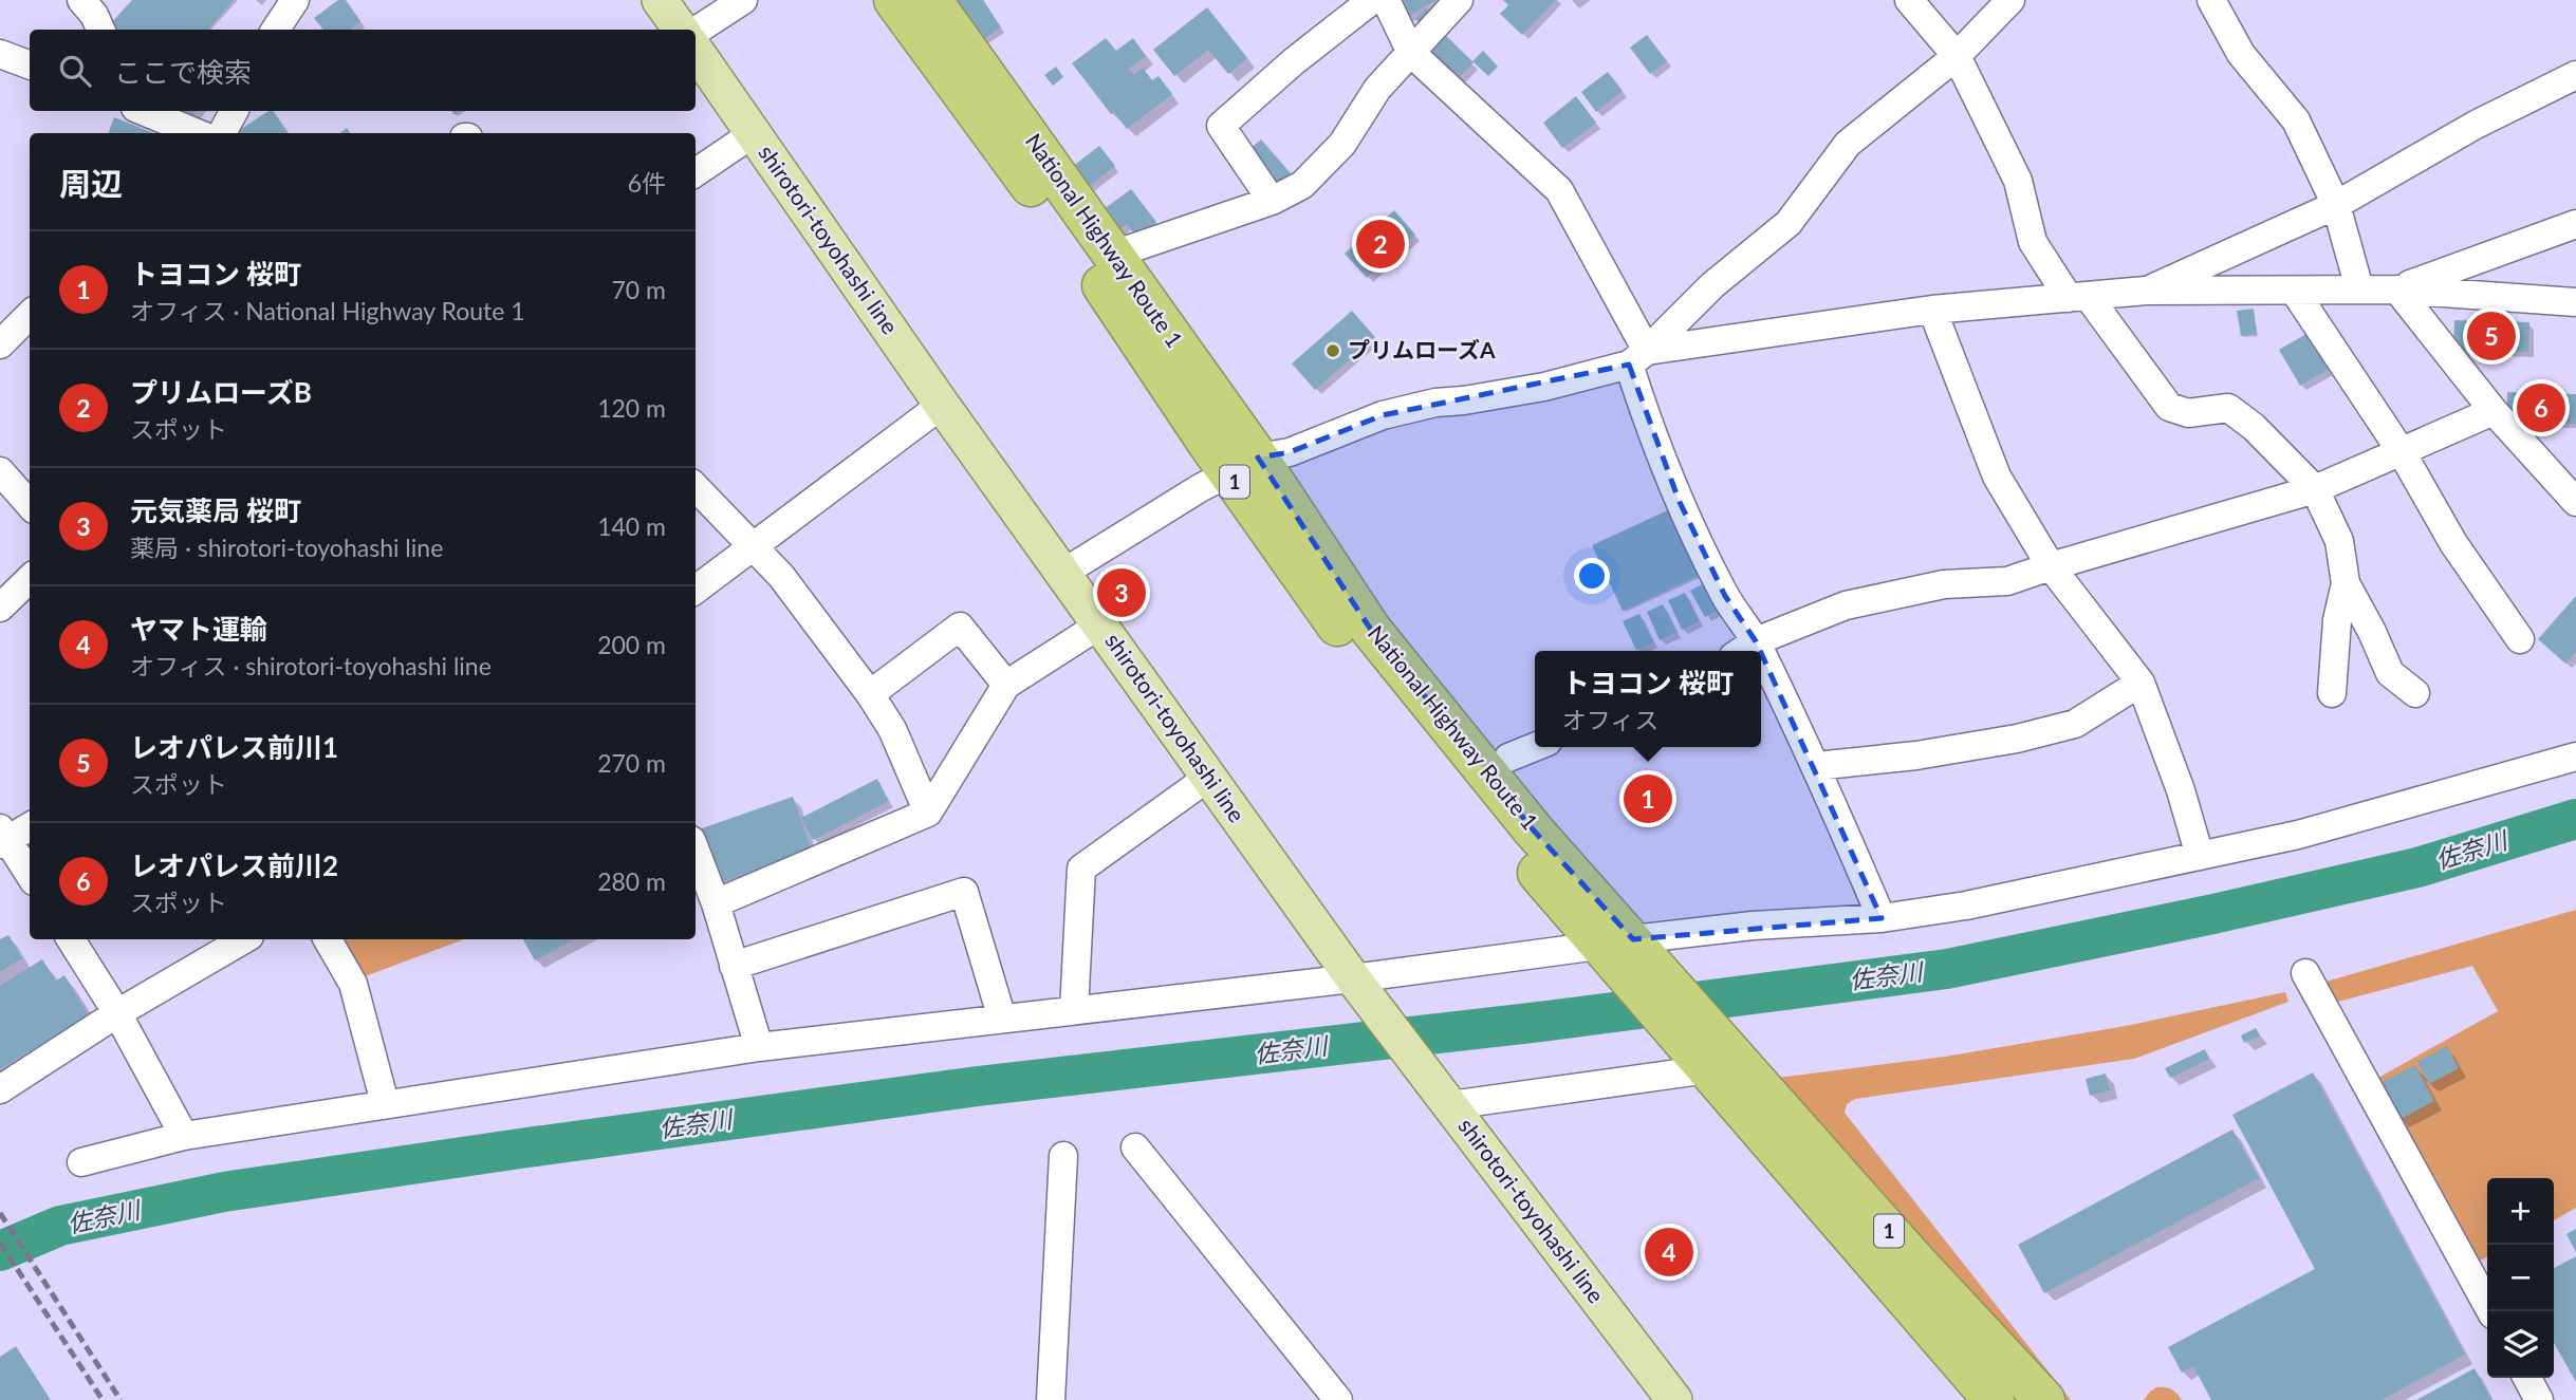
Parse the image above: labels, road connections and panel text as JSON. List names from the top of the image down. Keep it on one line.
{"streets":{"highway":["National Highway Route 1","1"],"main road":["shirotori-toyohashi line"]},"water":["佐奈川"],"places":["プリムローズA"],"page":{"search":"ここで検索","heading":["周辺","6件"],"pins":["2","5","6","3","1","4"],"list":[{"mark":"1","name":"トヨコン 桜町","note":"オフィス · National Highway Route 1","value":"70 m"},{"mark":"2","name":"プリムローズB","note":"スポット","value":"120 m"},{"mark":"3","name":"元気薬局 桜町","note":"薬局 · shirotori-toyohashi line","value":"140 m"},{"mark":"4","name":"ヤマト運輸","note":"オフィス · shirotori-toyohashi line","value":"200 m"},{"mark":"5","name":"レオパレス前川1","note":"スポット","value":"270 m"},{"mark":"6","name":"レオパレス前川2","note":"スポット","value":"280 m"}],"popup":["トヨコン 桜町","オフィス"],"map_buttons":["+","−"]}}
